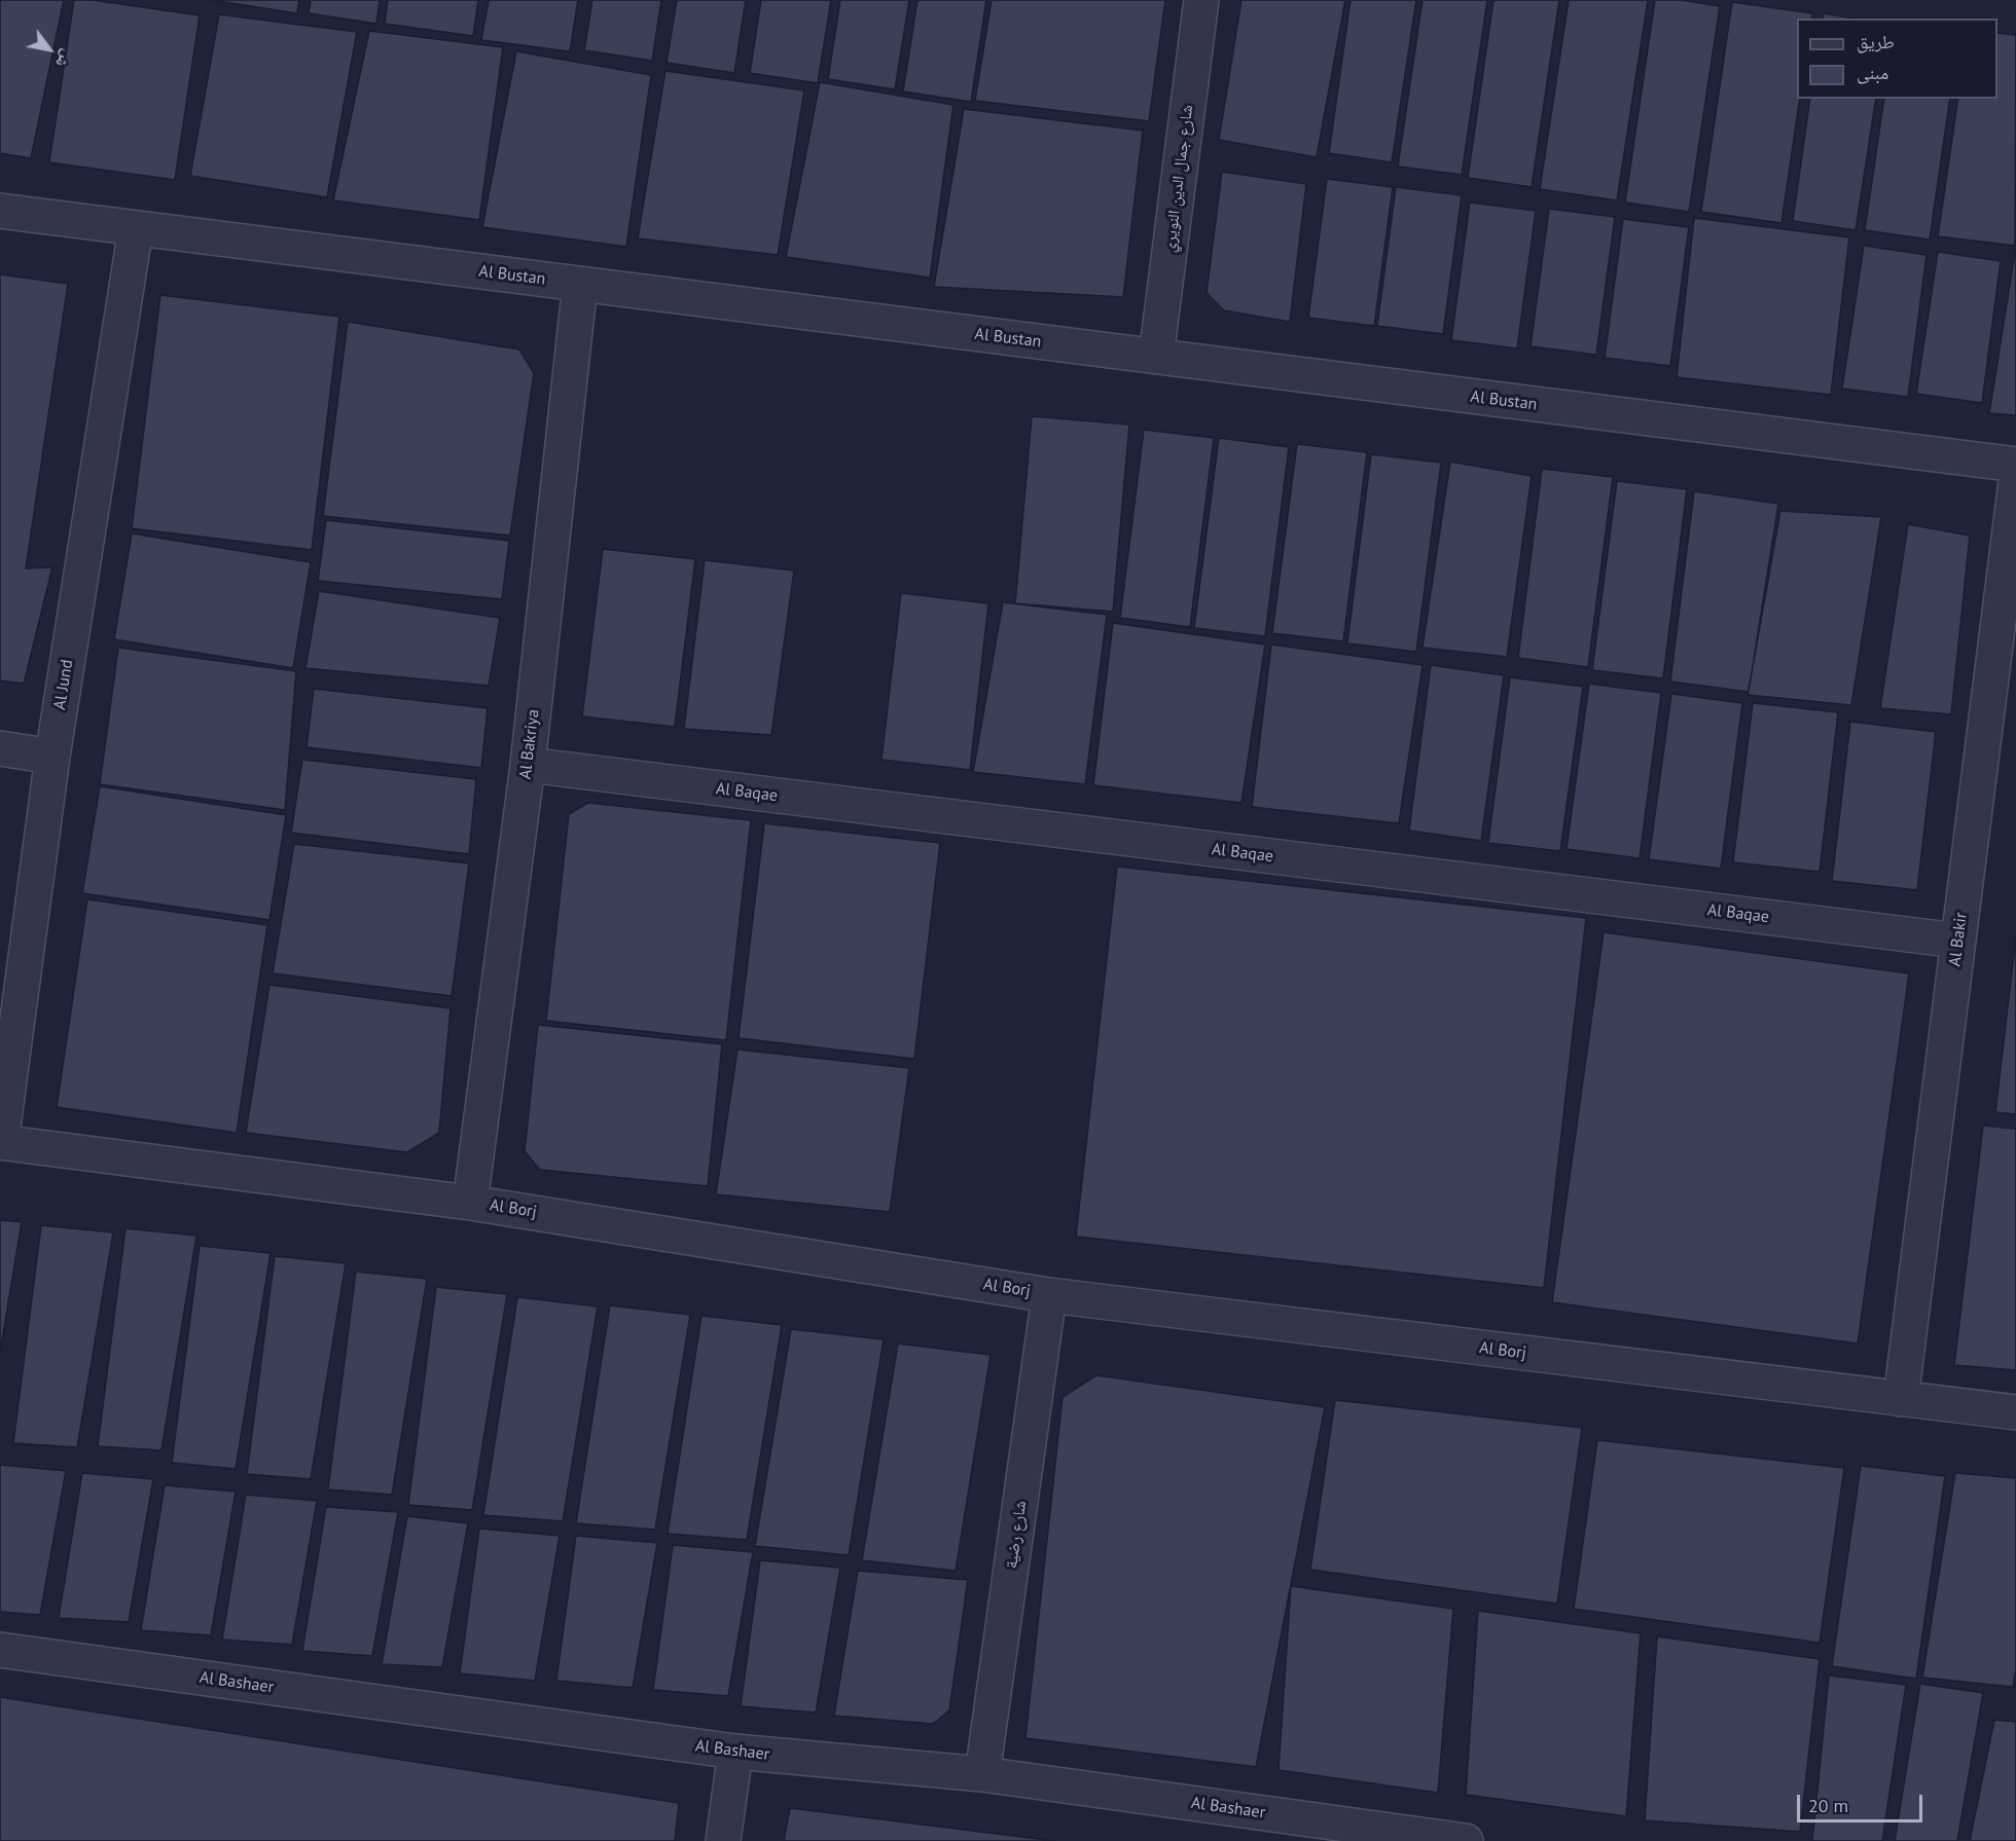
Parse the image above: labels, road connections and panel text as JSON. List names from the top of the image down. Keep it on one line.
{"streets":{"street":["شارع جمال الدين النويري","Al Bustan","Al Jund","Al Bakriya","Al Baqae","Al Bakir","Al Borj","شارع رضية","Al Bashaer"]},"crossings":[["شارع جمال الدين النويري","Al Bustan"],["Al Bustan","Al Jund"],["Al Bustan","Al Bakriya"],["Al Jund","Al Borj"],["Al Bakriya","Al Baqae"],["Al Bakriya","Al Borj"],["Al Baqae","Al Bakir"],["Al Bakir","Al Borj"],["Al Borj","شارع رضية"],["شارع رضية","Al Bashaer"]],"legend":["طريق","مبنى"],"scale_bar":"20 m","north":"bottom right"}
